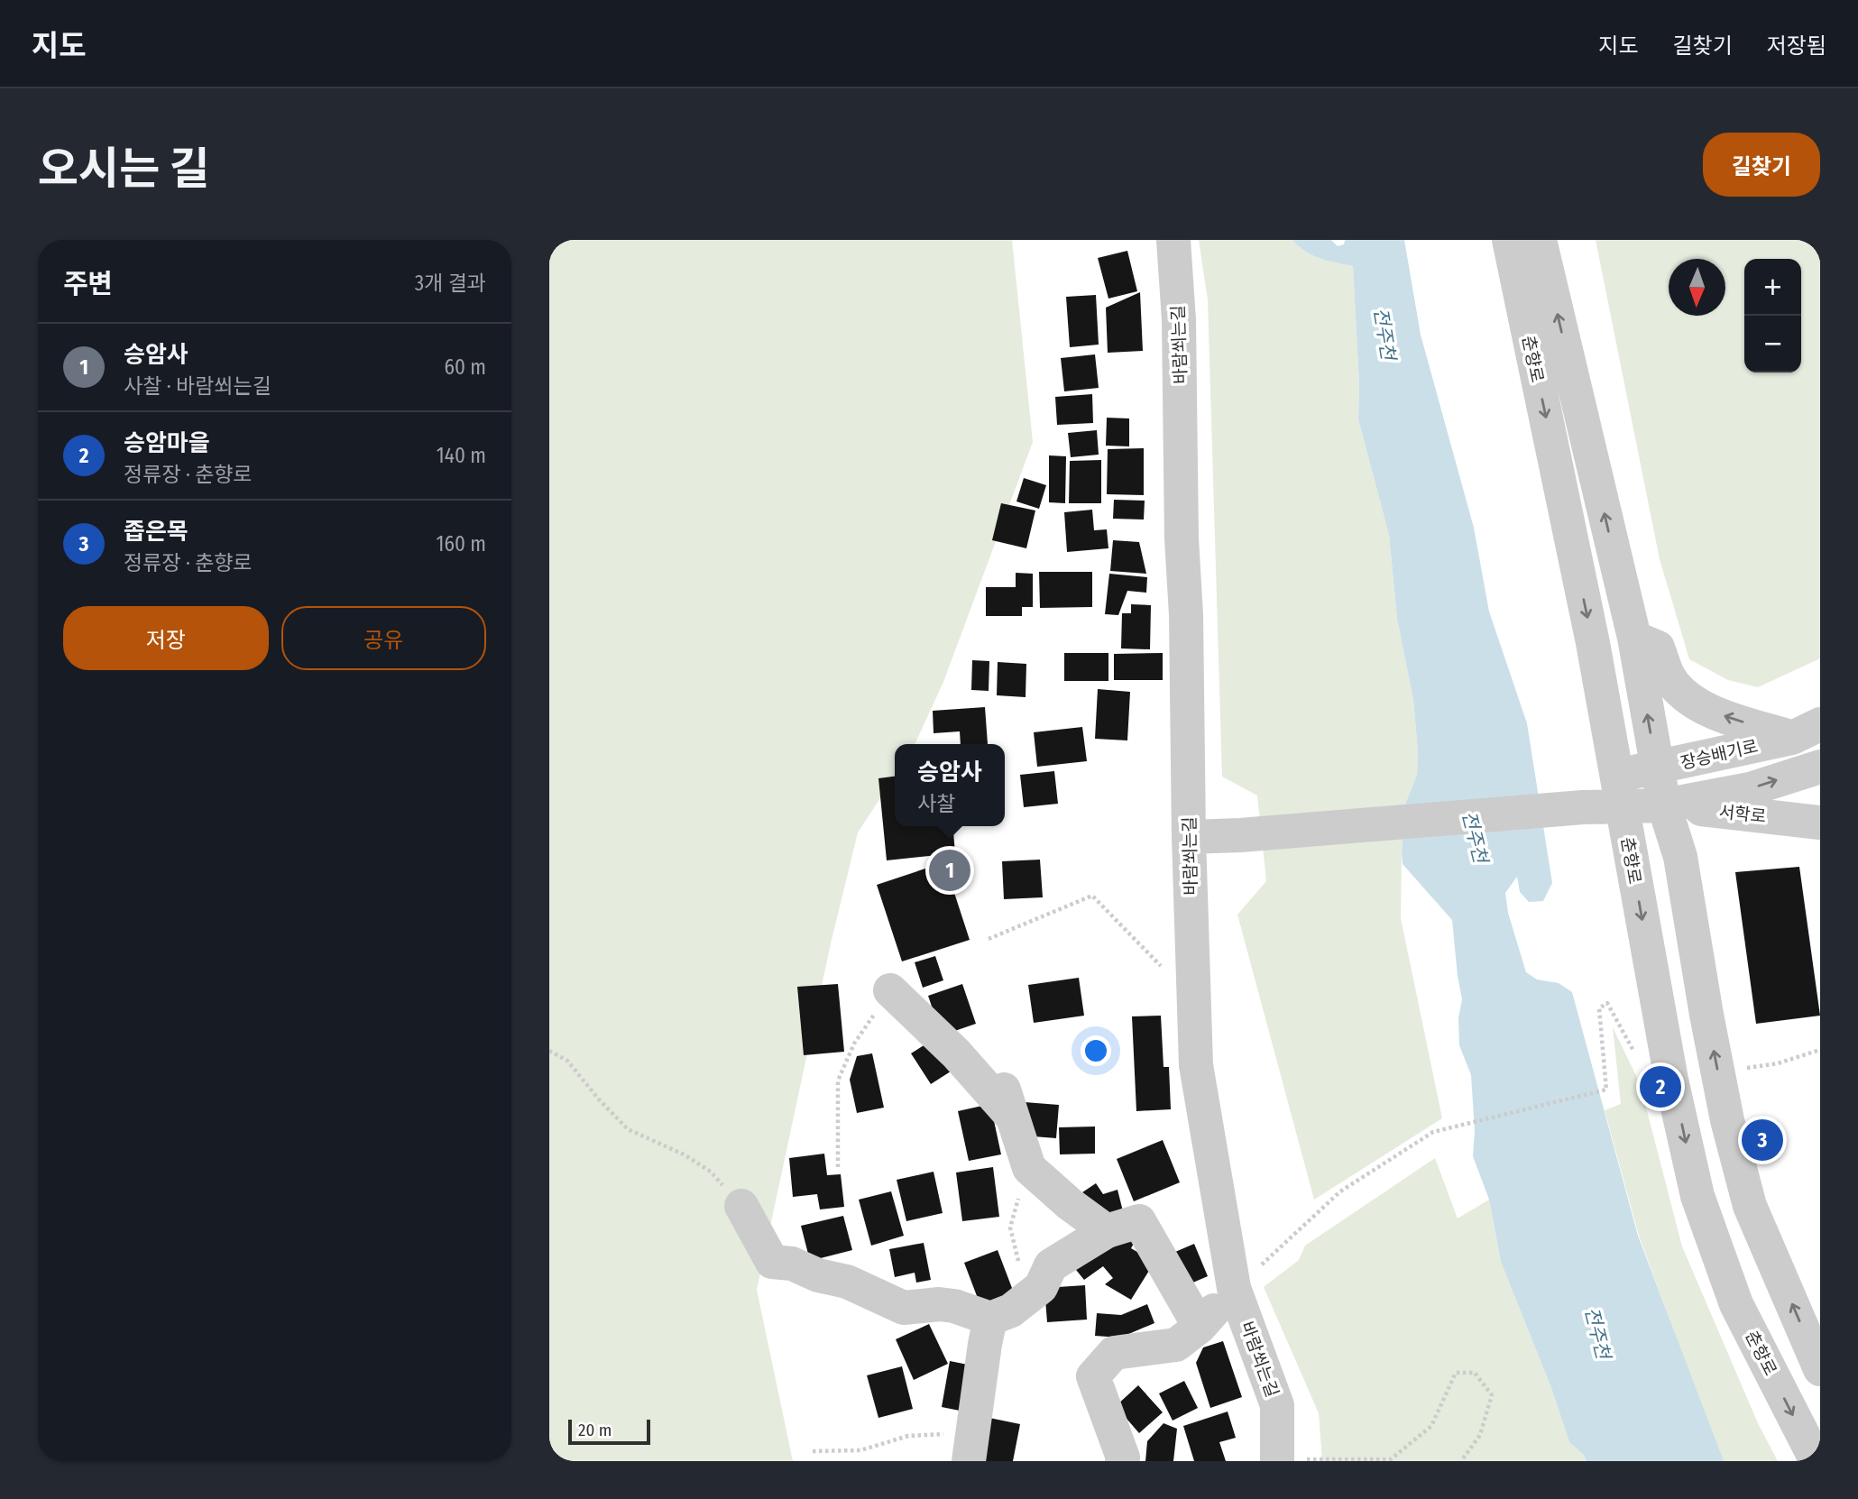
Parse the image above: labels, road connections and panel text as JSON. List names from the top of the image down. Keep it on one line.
{"streets":{"street":["바람쐬는길","춘향로","장승배기로","서학로"]},"crossings":[["춘향로","장승배기로"],["춘향로","서학로"]],"water":["전주천"],"scale_bar":"20 m","north":"bottom","page":{"header":"지도","nav":["지도","길찾기","저장됨"],"title":"오시는 길","buttons":["길찾기",["저장","공유"]],"heading":["주변","3개 결과"],"map_buttons":["+","−"],"list":[{"mark":"1","name":"승암사","note":"사찰 · 바람쐬는길","value":"60 m"},{"mark":"2","name":"승암마을","note":"정류장 · 춘향로","value":"140 m"},{"mark":"3","name":"좁은목","note":"정류장 · 춘향로","value":"160 m"}],"popup":["승암사","사찰"],"pins":["1","2","3"],"scale":"20 m"}}
